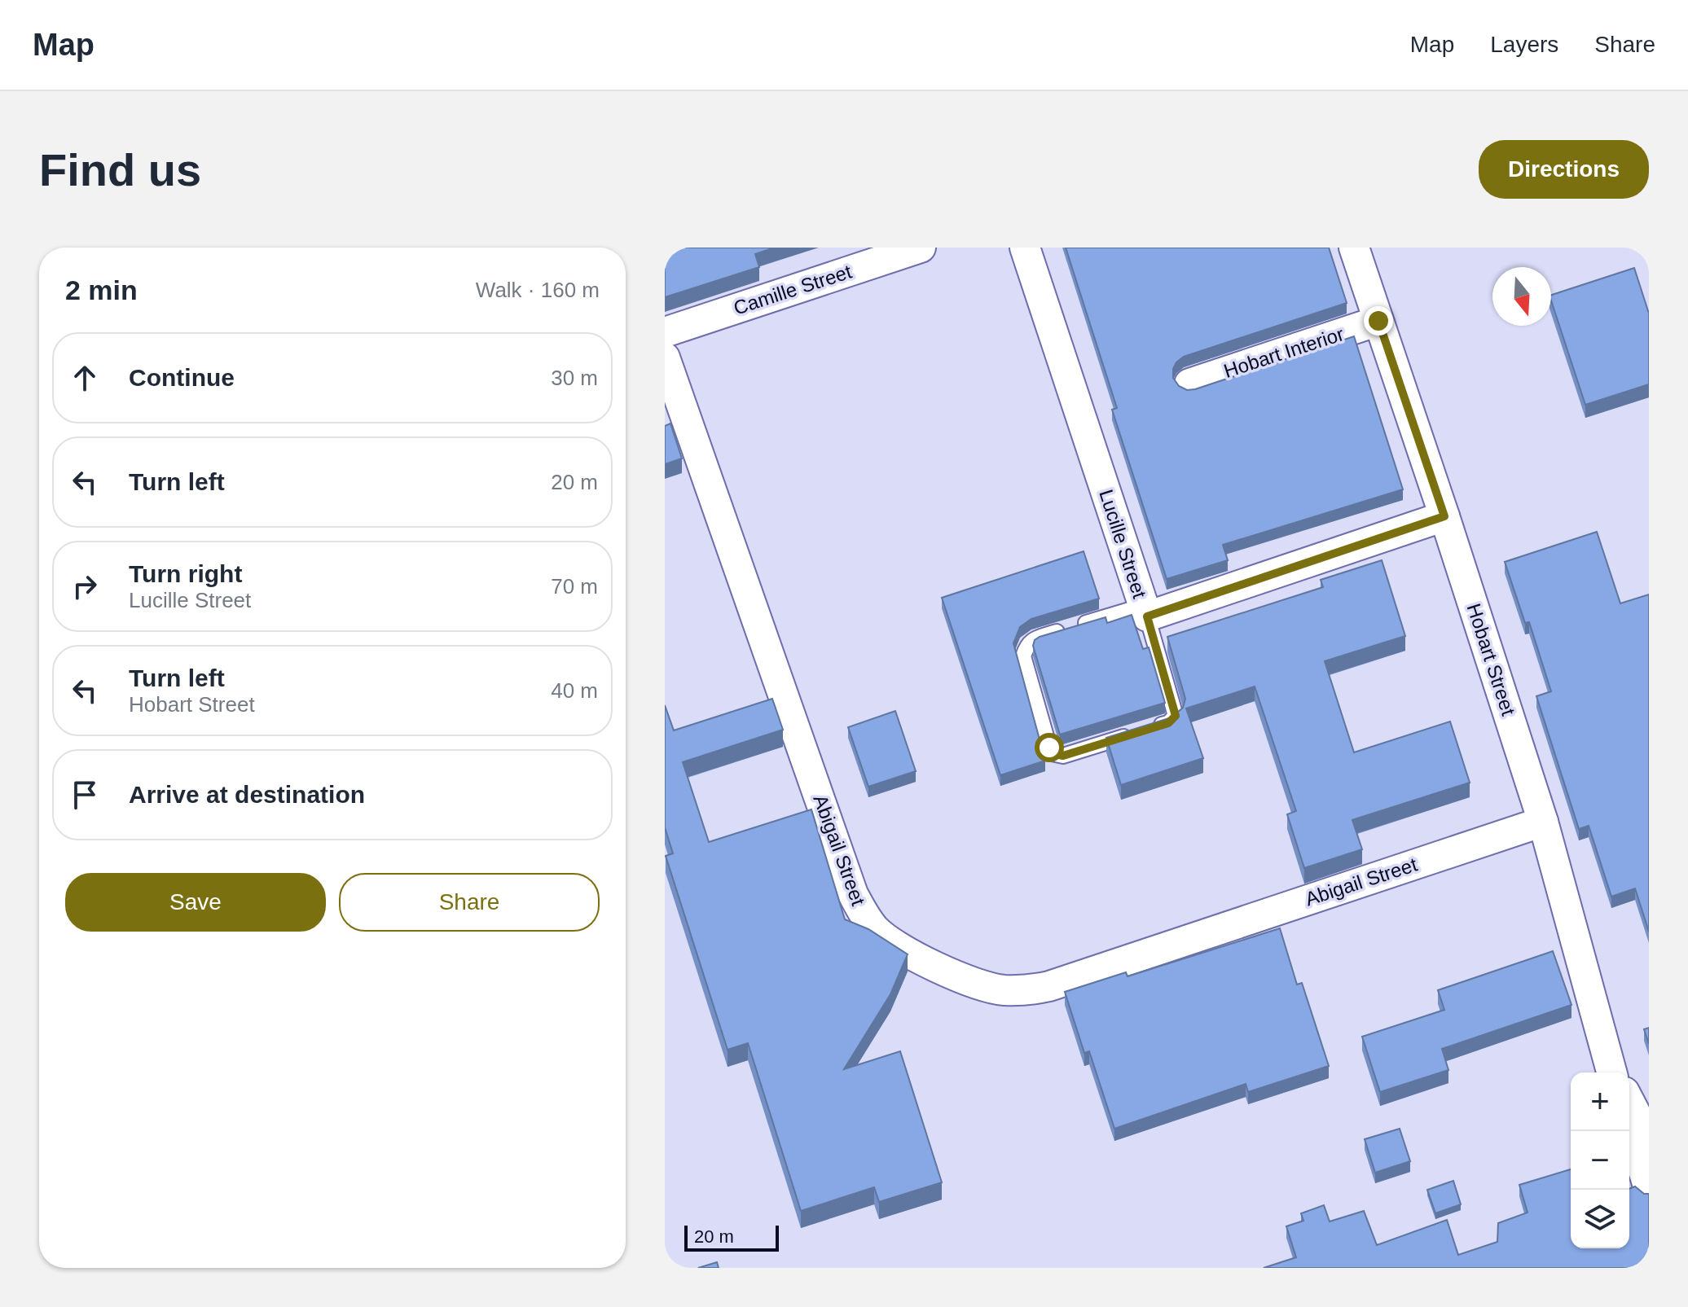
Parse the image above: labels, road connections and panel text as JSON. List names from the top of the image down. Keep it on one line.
{"streets":{"street":["Camille Street","Hobart Interior","Lucille Street","Hobart Street","Abigail Street"]},"crossings":[["Hobart Interior","Hobart Street"],["Lucille Street","Hobart Street"],["Hobart Street","Abigail Street"]],"scale_bar":"20 m","north":"bottom","page":{"header":"Map","nav":["Map","Layers","Share"],"buttons":["Directions",["Save","Share"]],"title":"Find us","heading":["2 min","Walk · 160 m"],"list":[["Continue","30 m"],["Turn left","20 m"],["Turn right","Lucille Street","70 m"],["Turn left","Hobart Street","40 m"],"Arrive at destination"],"map_buttons":["+","−"],"scale":"20 m"}}
